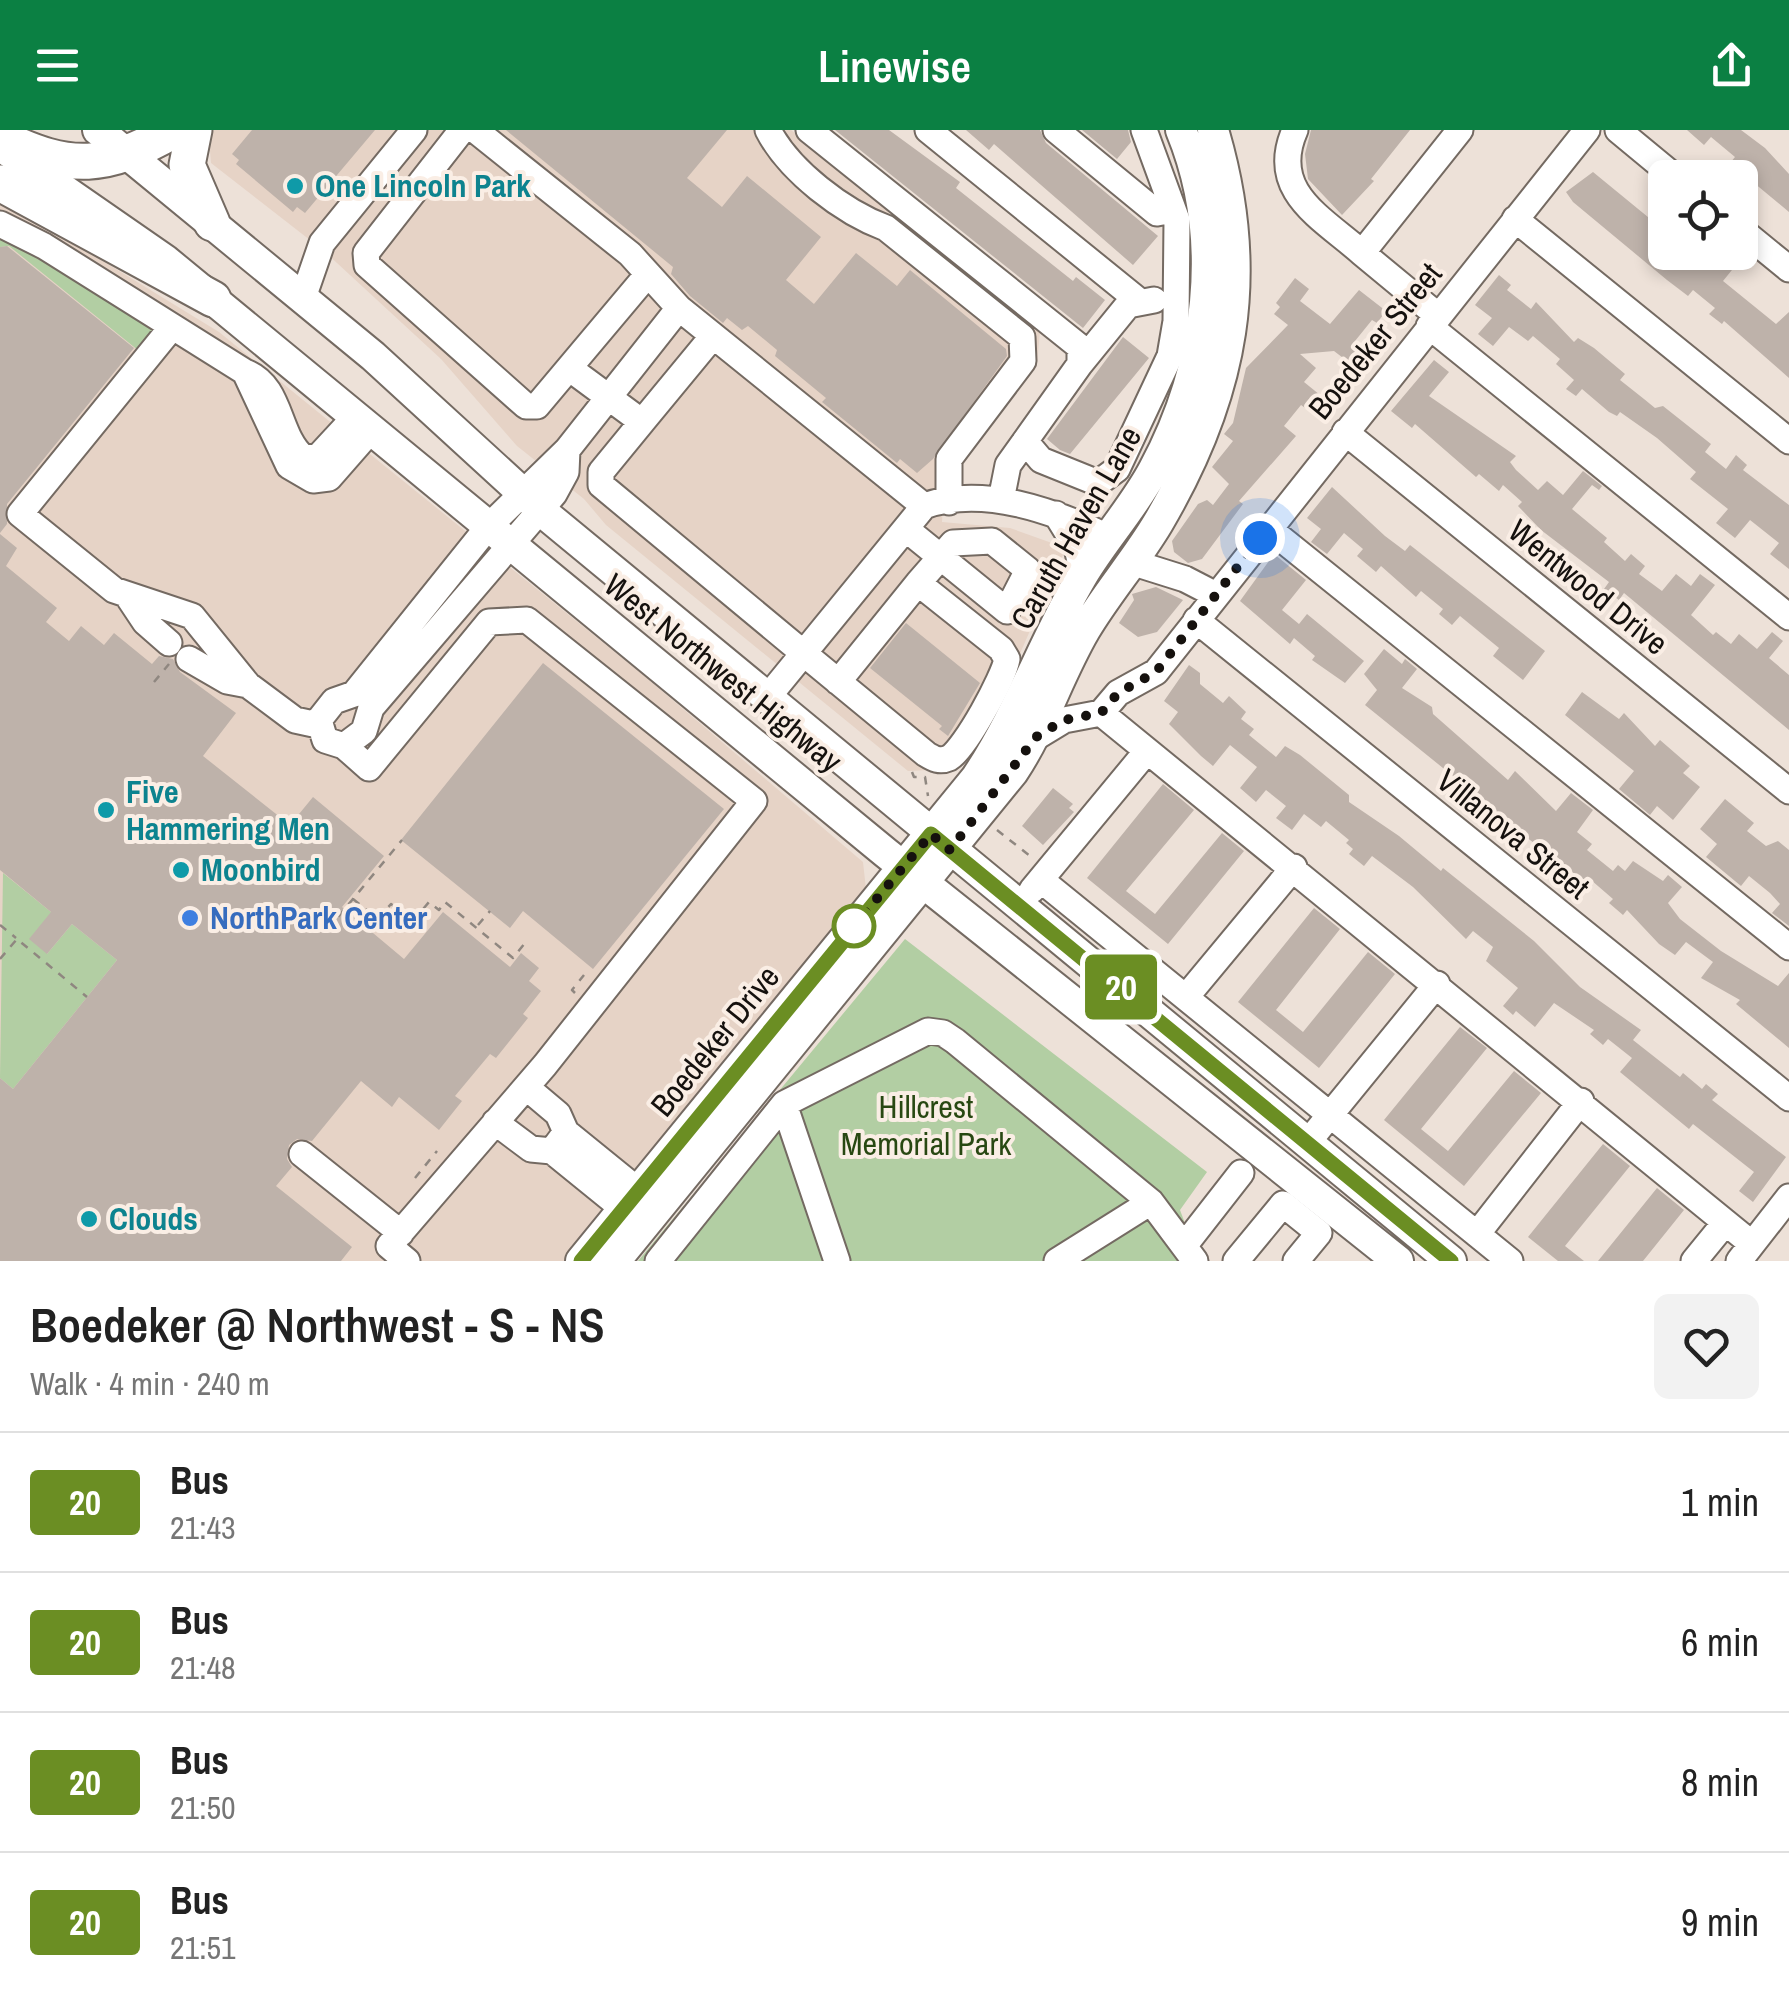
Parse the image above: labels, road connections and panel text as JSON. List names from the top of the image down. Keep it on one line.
{"streets":{"main road":["Caruth Haven Lane","West Northwest Highway","Boedeker Drive"],"street":["Boedeker Street","Wentwood Drive","Villanova Street"]},"crossings":[["Boedeker Street","Wentwood Drive"],["Caruth Haven Lane","West Northwest Highway"],["Caruth Haven Lane","Boedeker Drive"],["West Northwest Highway","Boedeker Drive"]],"parks":["Hillcrest Memorial Park"],"places":["One Lincoln Park","Five Hammering Men","Moonbird","NorthPark Center","Clouds"],"lines":["bus line 20"],"page":{"header":"Linewise","on_map":"20","heading":["Boedeker @ Northwest - S - NS","Walk · 4 min · 240 m"],"list":[{"mark":"20","name":"Bus","note":"21:43","value":"1 min"},{"mark":"20","name":"Bus","note":"21:48","value":"6 min"},{"mark":"20","name":"Bus","note":"21:50","value":"8 min"},{"mark":"20","name":"Bus","note":"21:51","value":"9 min"}]}}
